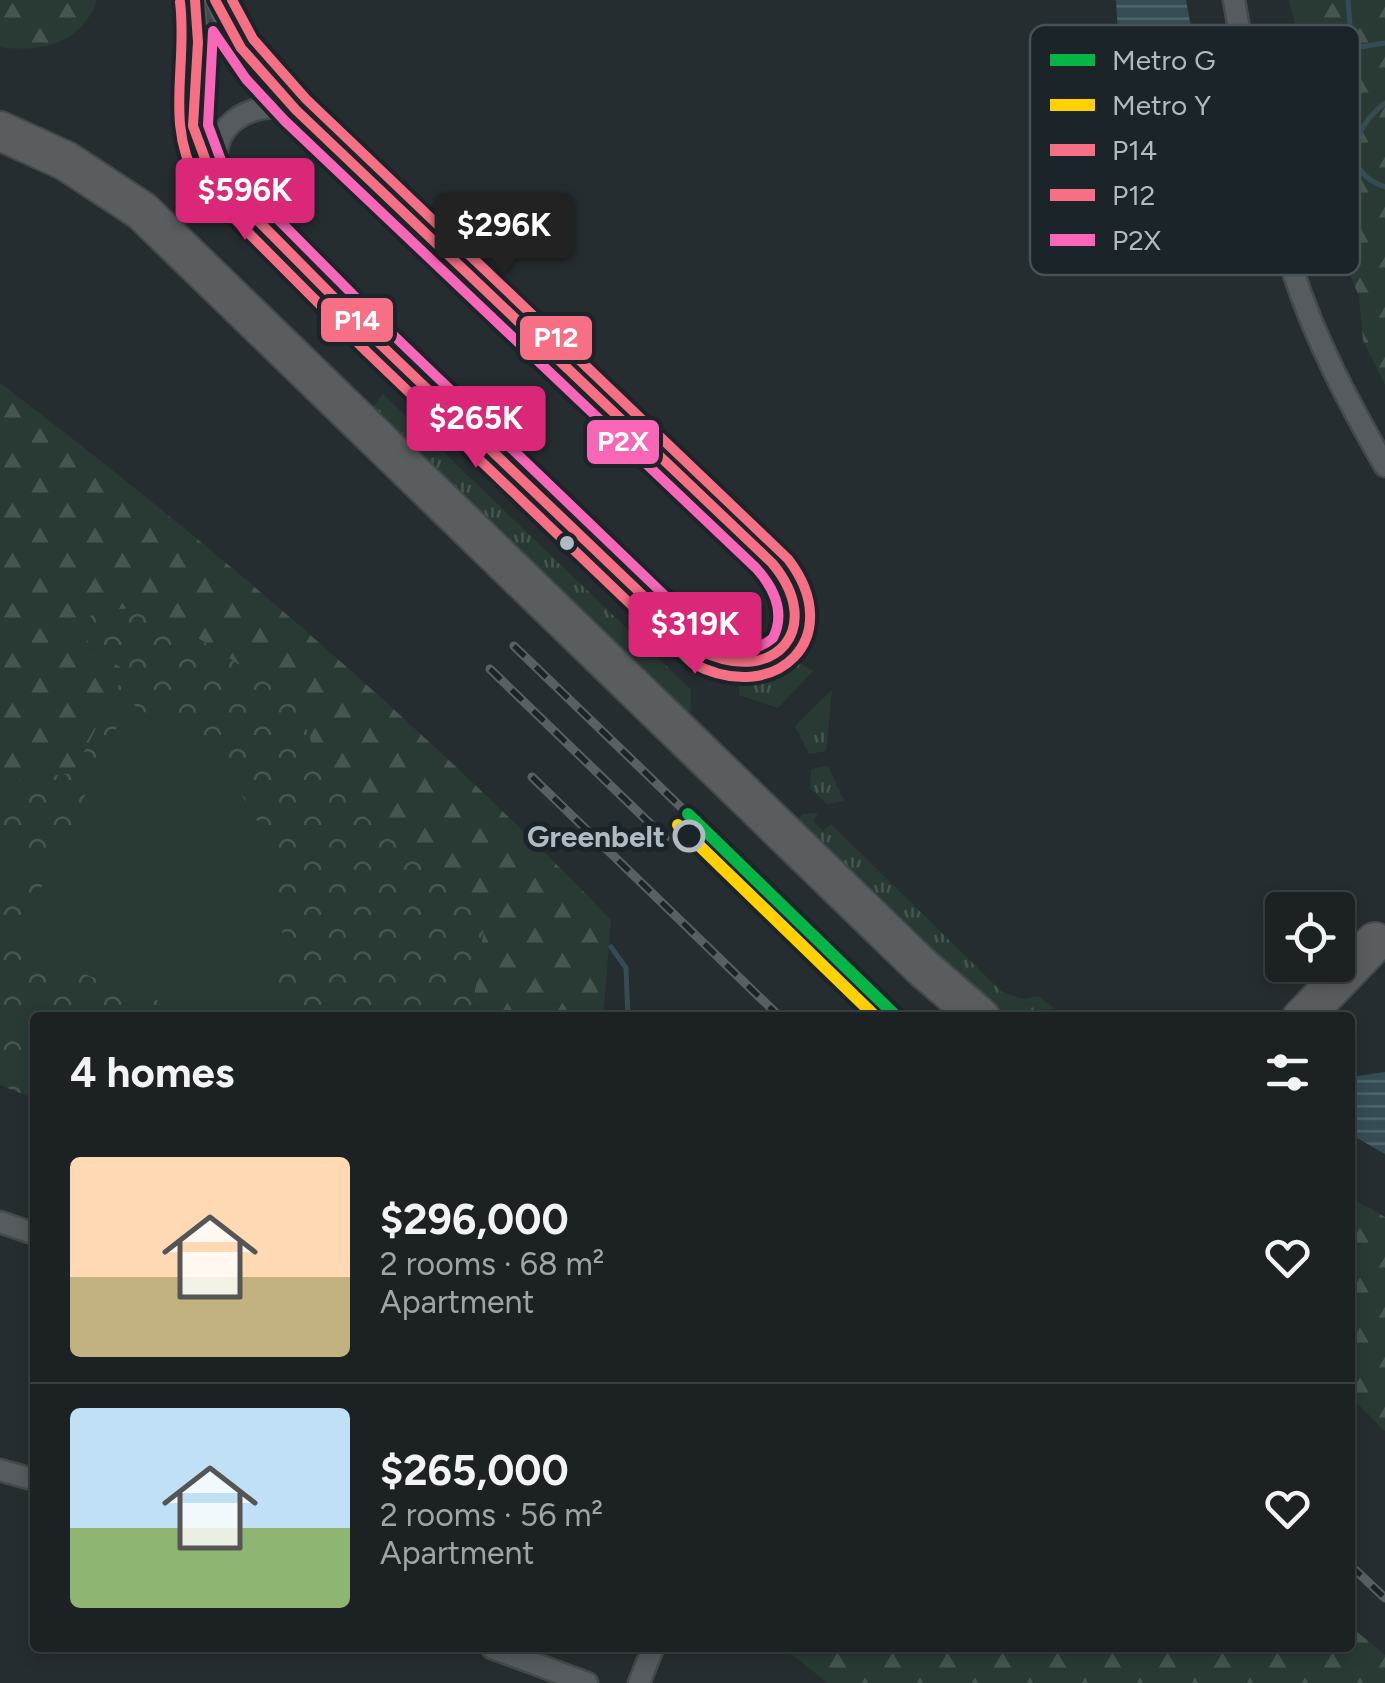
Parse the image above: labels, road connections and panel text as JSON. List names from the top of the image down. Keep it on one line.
{"places":["Greenbelt"],"lines":["transit line P14","transit line P12","transit line P2X","metro line G","metro line Y"],"legend":["Metro G","Metro Y","P14","P12","P2X"],"page":{"price":["$596K","$296K","$265K","$319K"],"heading":"4 homes","list":[{"name":"$296,000","note":"2 rooms · 68 m² · Apartment"},{"name":"$265,000","note":"2 rooms · 56 m² · Apartment"}]}}
